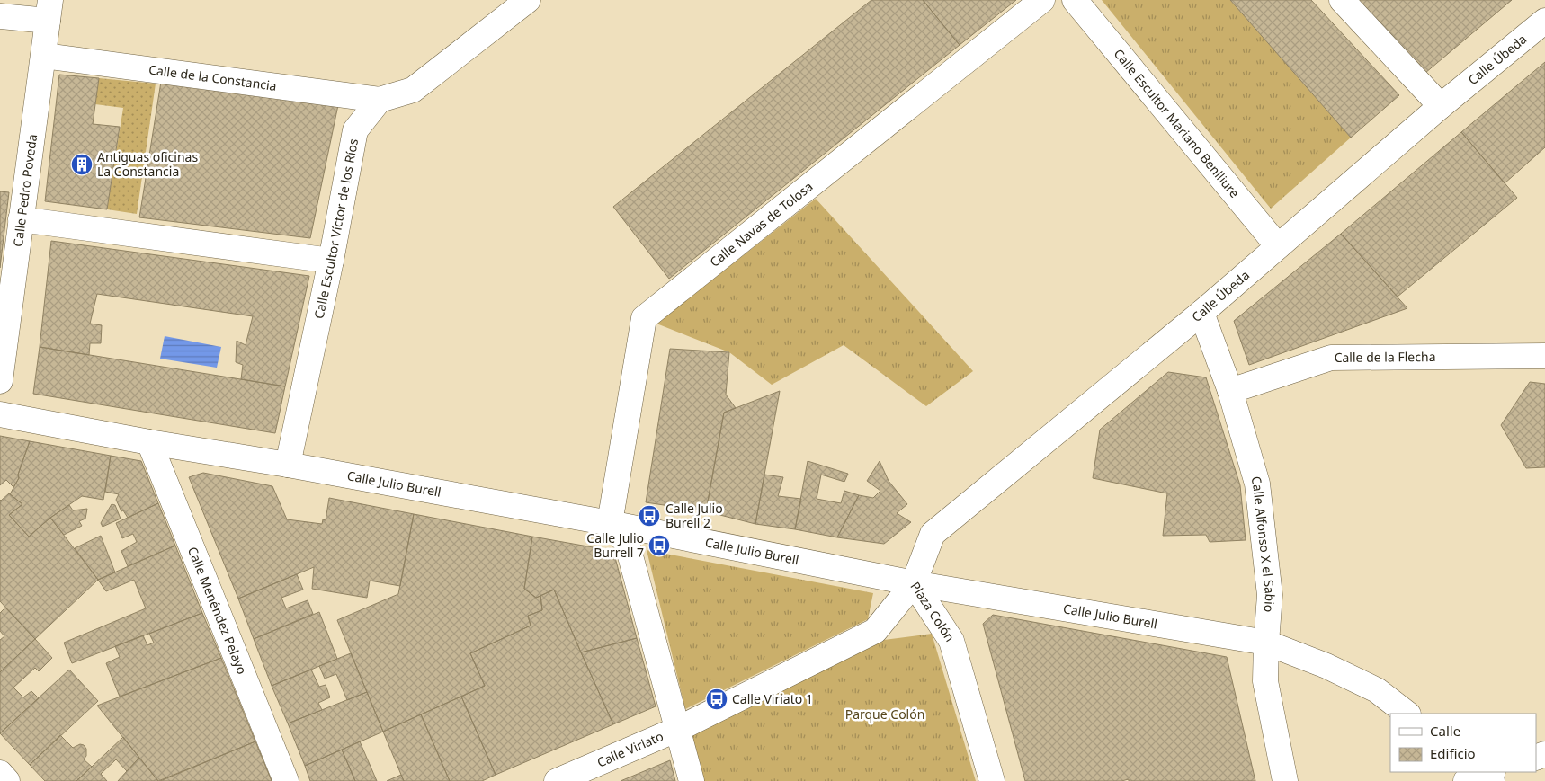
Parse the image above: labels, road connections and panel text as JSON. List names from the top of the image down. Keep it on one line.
{"streets":{"street":["Calle Úbeda","Calle de la Constancia","Calle Escultor Mariano Benlliure","Calle Pedro Poveda","Calle Navas de Tolosa","Calle Escultor Víctor de los Ríos","Calle de la Flecha","Calle Julio Burell","Calle Alfonso X el Sabio","Calle Menéndez Pelayo","Plaza Colón","Calle Viriato"]},"crossings":[["Calle Úbeda","Calle Escultor Mariano Benlliure"],["Calle Úbeda","Calle Julio Burell"],["Calle Úbeda","Calle Alfonso X el Sabio"],["Calle Úbeda","Plaza Colón"],["Calle de la Constancia","Calle Pedro Poveda"],["Calle de la Constancia","Calle Escultor Víctor de los Ríos"],["Calle Navas de Tolosa","Calle Julio Burell"],["Calle Escultor Víctor de los Ríos","Calle Julio Burell"],["Calle de la Flecha","Calle Alfonso X el Sabio"],["Calle Julio Burell","Calle Alfonso X el Sabio"],["Calle Julio Burell","Calle Menéndez Pelayo"],["Calle Julio Burell","Plaza Colón"],["Plaza Colón","Calle Viriato"]],"parks":["Parque Colón"],"places":{"building":["Antiguas oficinas La Constancia"],"bus stop":["Calle Julio Burell 2","Calle Julio Burrell 7","Calle Viriato 1"]},"legend":["Calle","Edificio"]}
